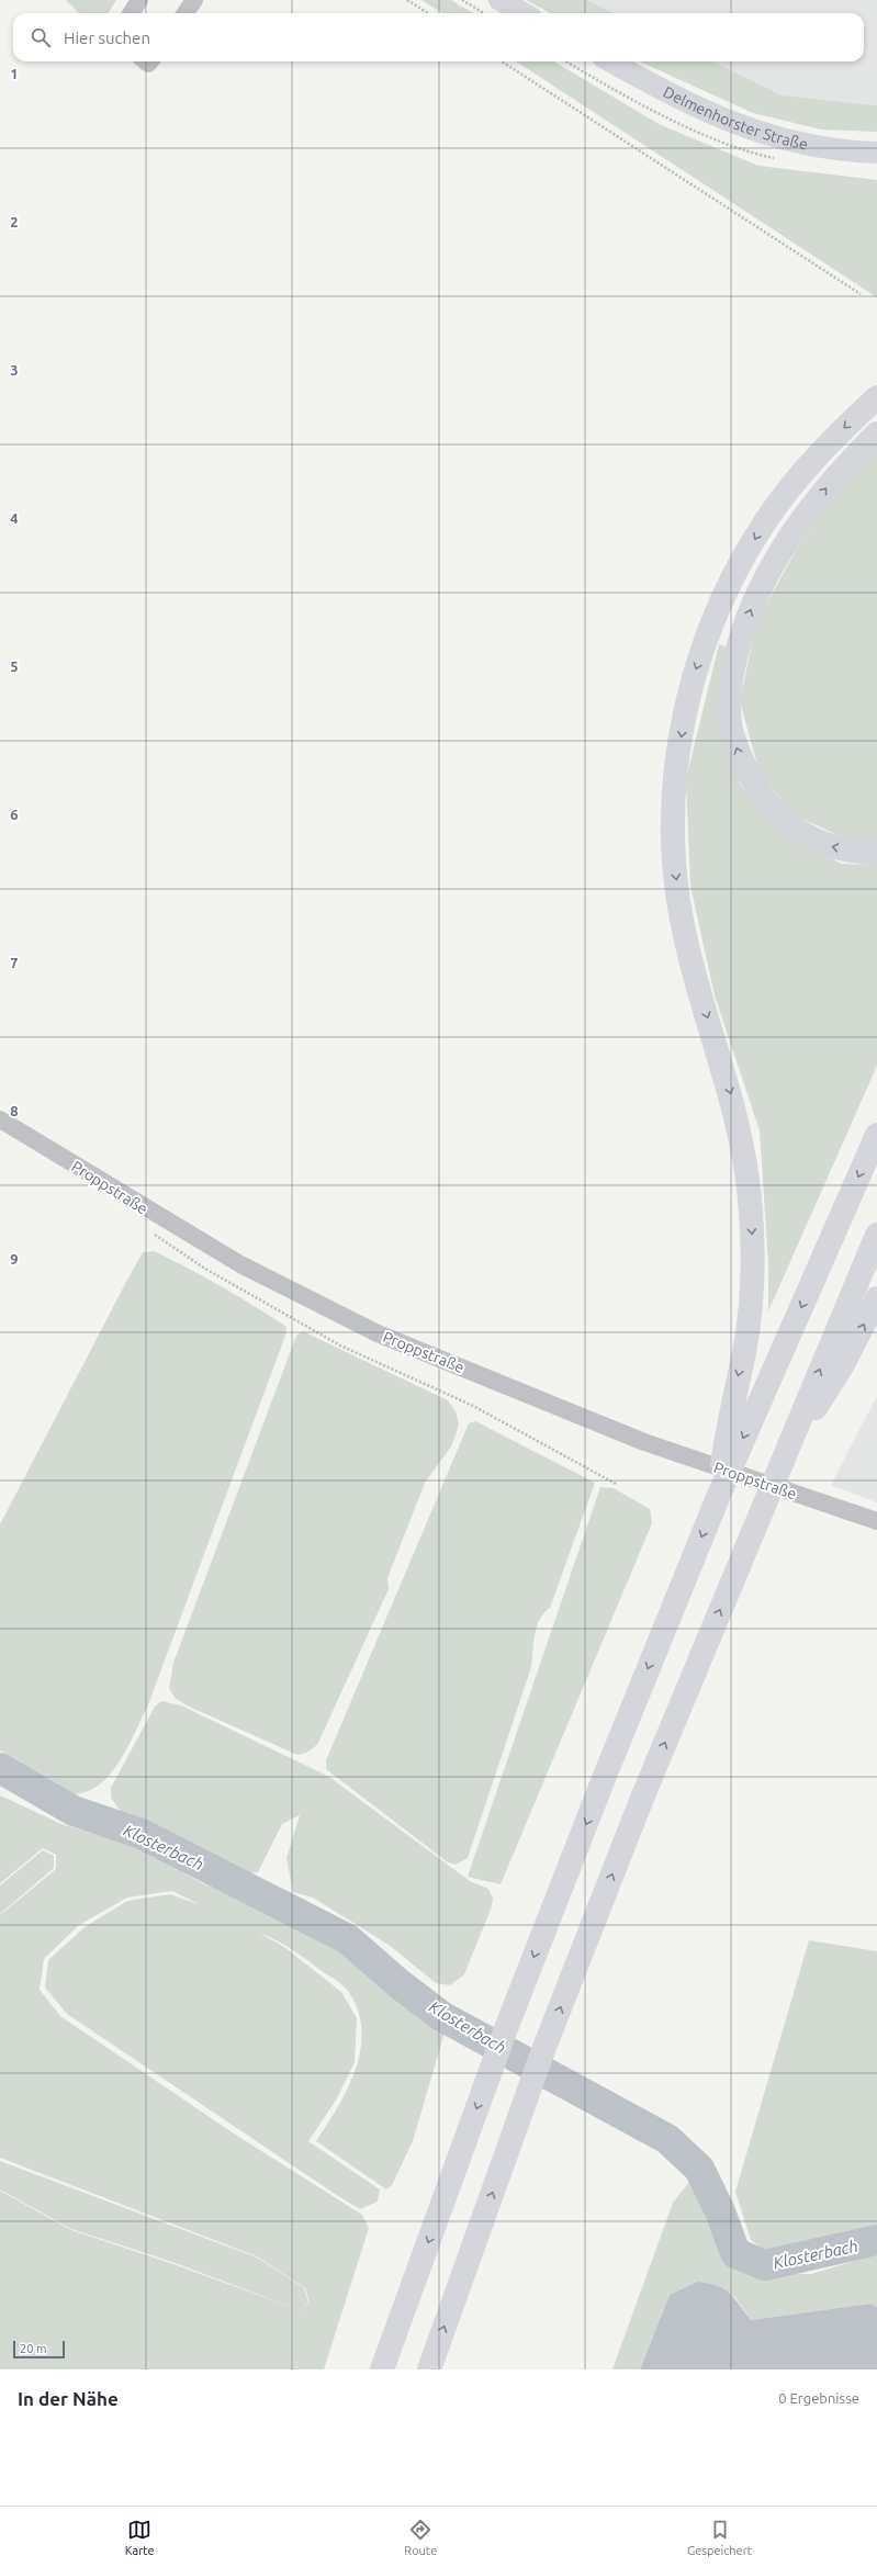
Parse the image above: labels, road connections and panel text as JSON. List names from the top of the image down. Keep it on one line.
{"streets":{"main road":["Delmenhorster Straße"],"street":["Proppstraße"]},"water":["Klosterbach"],"scale_bar":"20 m","page":{"search":"Hier suchen","scale":"20 m","heading":["In der Nähe","0 Ergebnisse"],"nav":["Karte","Route","Gespeichert"]},"grid":{"rows":["1","2","3","4","5","6","7","8","9"]}}
